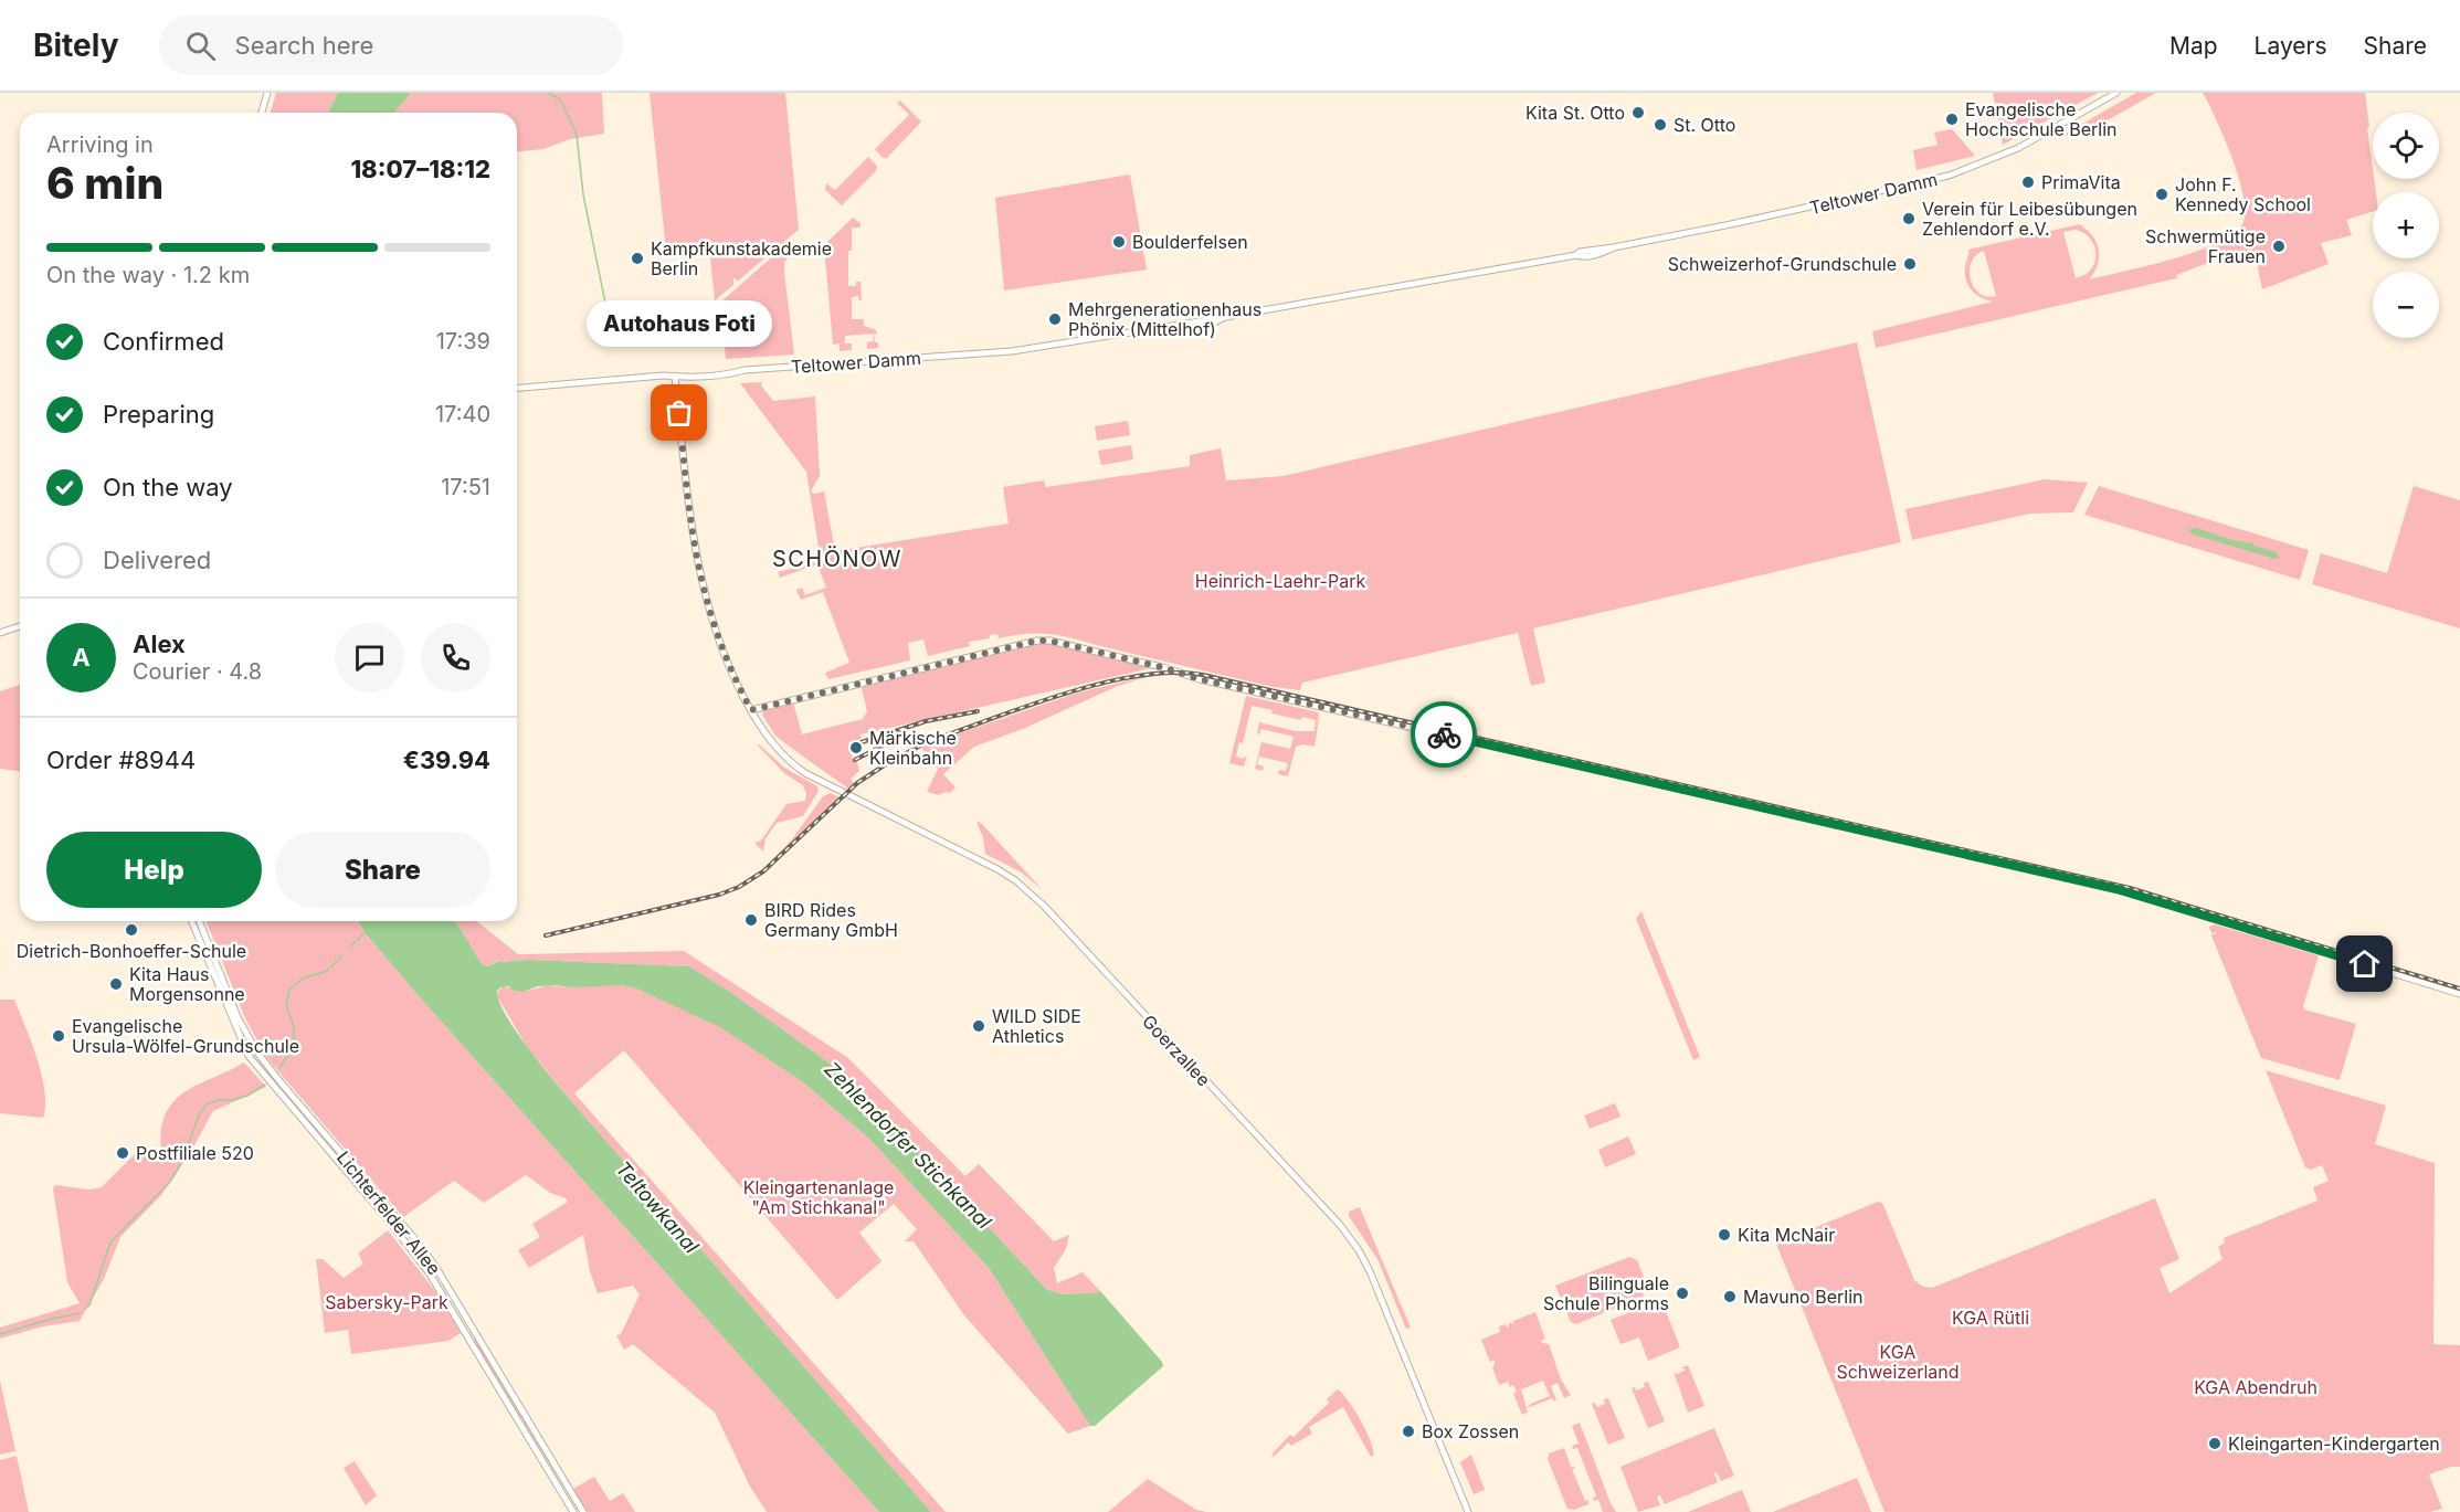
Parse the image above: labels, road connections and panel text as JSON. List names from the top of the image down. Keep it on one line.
{"streets":{"main road":["Teltower Damm","Goerzallee","Lichterfelder Allee"]},"crossings":[["Teltower Damm","Goerzallee"]],"districts":["SCHÖNOW"],"water":["Zehlendorfer Stichkanal","Teltowkanal"],"parks":["Heinrich-Laehr-Park","Kleingartenanlage \"Am Stichkanal\"","Sabersky-Park","KGA Rütli","KGA Schweizerland","KGA Abendruh"],"places":["Kita St. Otto","Evangelische Hochschule Berlin","St. Otto","PrimaVita","John F. Kennedy School","Verein für Leibesübungen Zehlendorf e.V.","Boulderfelsen","Schwermütige Frauen","Kampfkunstakademie Berlin","Schweizerhof-Grundschule","Mehrgenerationenhaus Phönix (Mittelhof)","Autohaus Foti","Märkische Kleinbahn","BIRD Rides Germany GmbH","Dietrich-Bonhoeffer-Schule","Kita Haus Morgensonne","WILD SIDE Athletics","Evangelische Ursula-Wölfel-Grundschule","Postfiliale 520","Kita McNair","Bilinguale Schule Phorms","Mavuno Berlin","Box Zossen","Kleingarten-Kindergarten"],"page":{"header":"Bitely","search":"Search here","nav":["Map","Layers","Share"],"map_buttons":["+","−"],"heading":["6 min","Arriving in","18:07–18:12"],"panel":["Alex","Courier · 4.8","Order #8944","€39.94"],"bar":"On the way · 1.2 km","bubble":"Autohaus Foti","list":[["Confirmed","17:39"],["Preparing","17:40"],["On the way","17:51"],"Delivered"],"round":"A","buttons":["Help","Share"]}}
